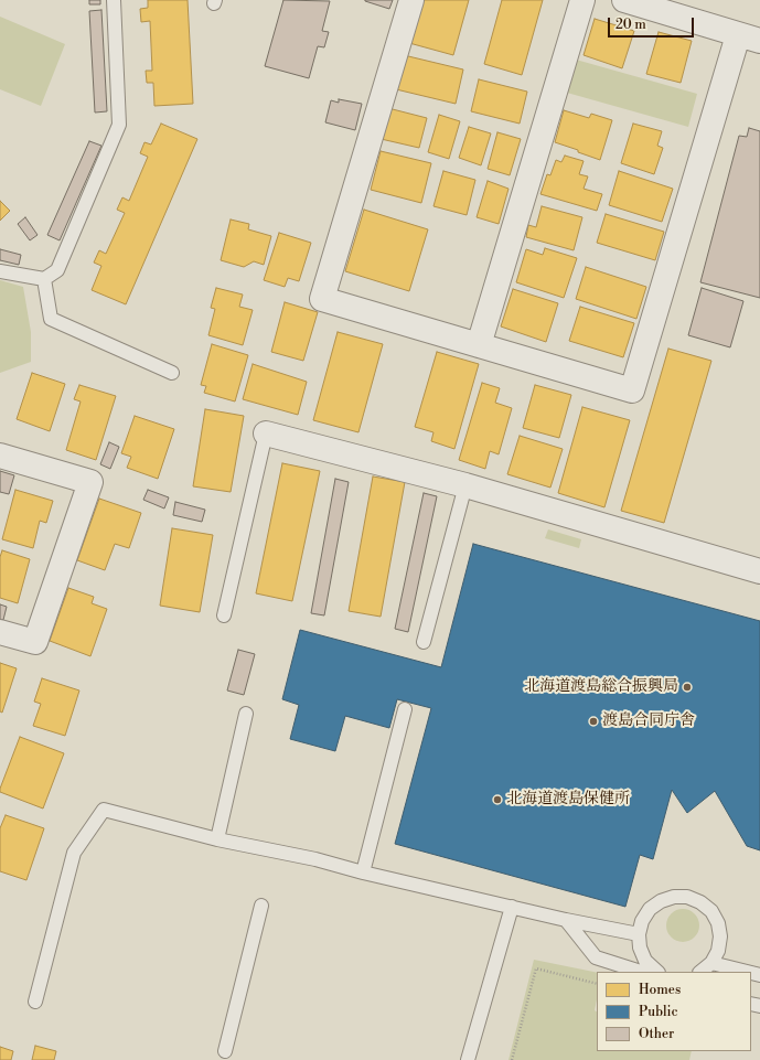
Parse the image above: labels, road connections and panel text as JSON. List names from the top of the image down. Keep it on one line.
{"places":["北海道渡島総合振興局","渡島合同庁舎","北海道渡島保健所"],"legend":["Homes","Public","Other"],"scale_bar":"20 m"}
